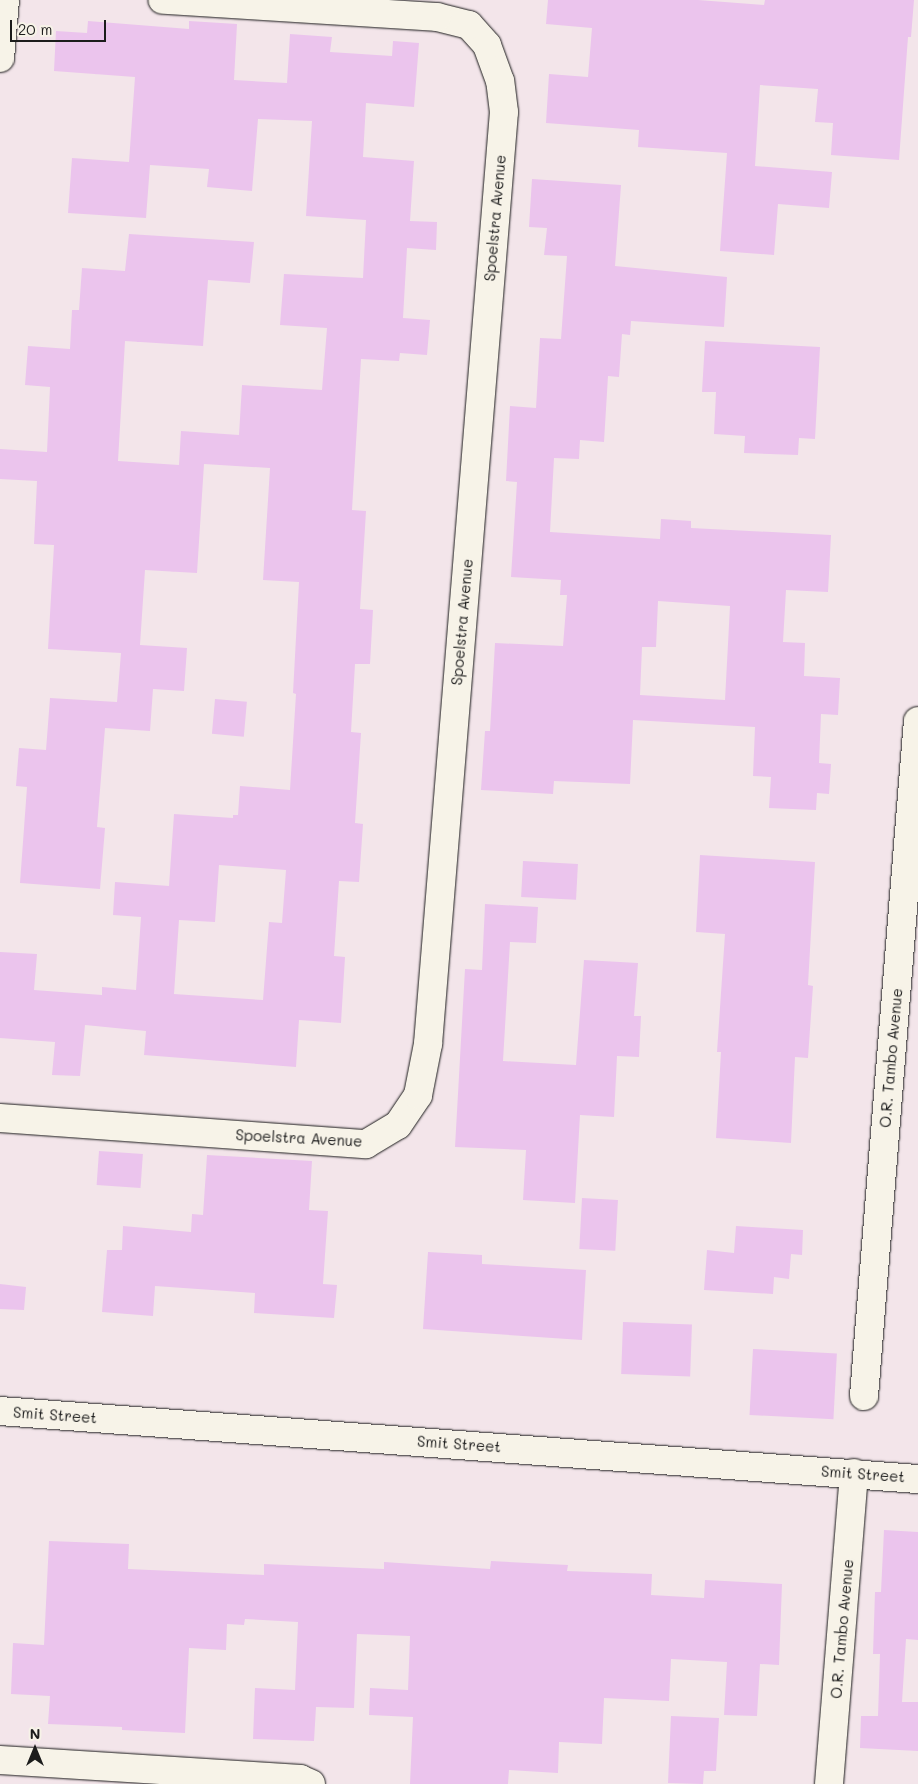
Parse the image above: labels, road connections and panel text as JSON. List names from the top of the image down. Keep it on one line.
{"streets":{"street":["Spoelstra Avenue","O.R. Tambo Avenue","Smit Street"]},"crossings":[["O.R. Tambo Avenue","Smit Street"]],"scale_bar":"20 m","north":"top"}
